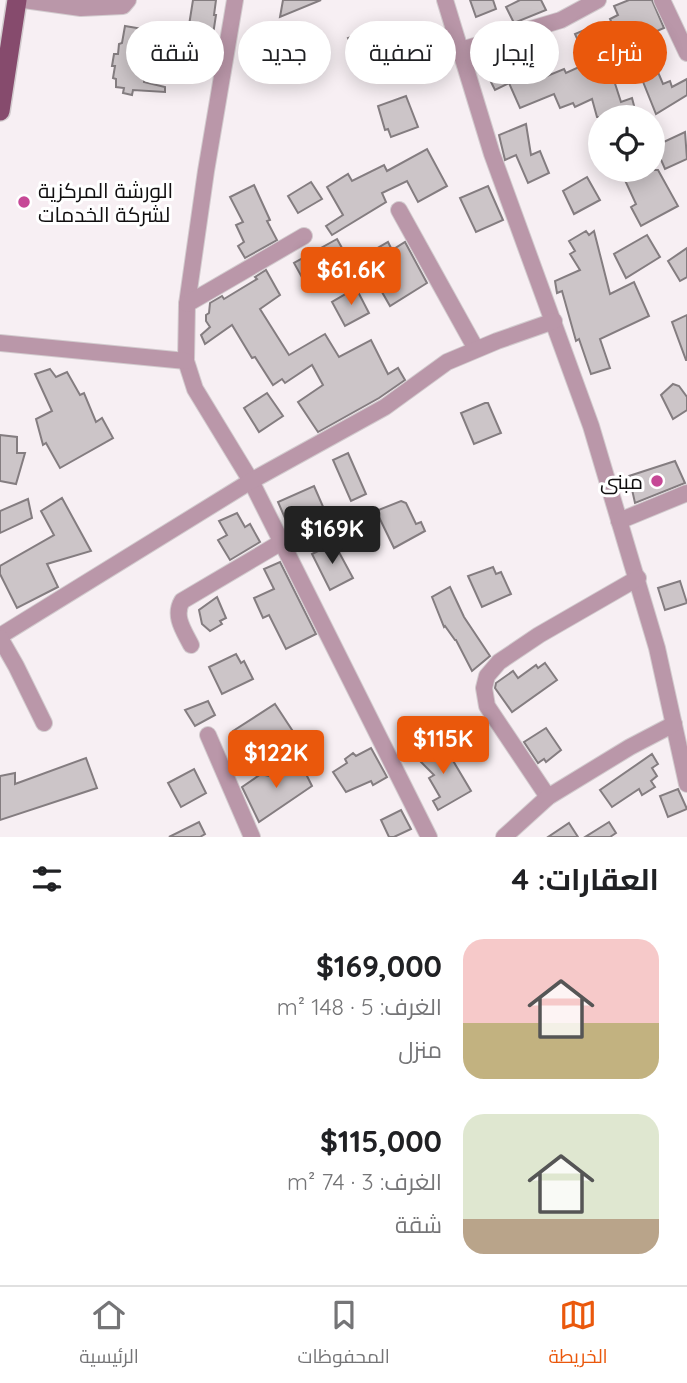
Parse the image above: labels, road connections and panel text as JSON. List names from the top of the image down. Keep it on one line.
{"places":["الورشة المركزية لشركة الخدمات","مبنى"],"page":{"chip":["شراء","إيجار","تصفية","جديد","شقة"],"price":["$61.6K","$169K","$115K","$122K"],"heading":"العقارات: 4","list":[{"name":"$169,000","note":"الغرف: 5 · 148 m² · منزل"},{"name":"$115,000","note":"الغرف: 3 · 74 m² · شقة"}],"tabs":["الخريطة","المحفوظات","الرئيسية"]}}
